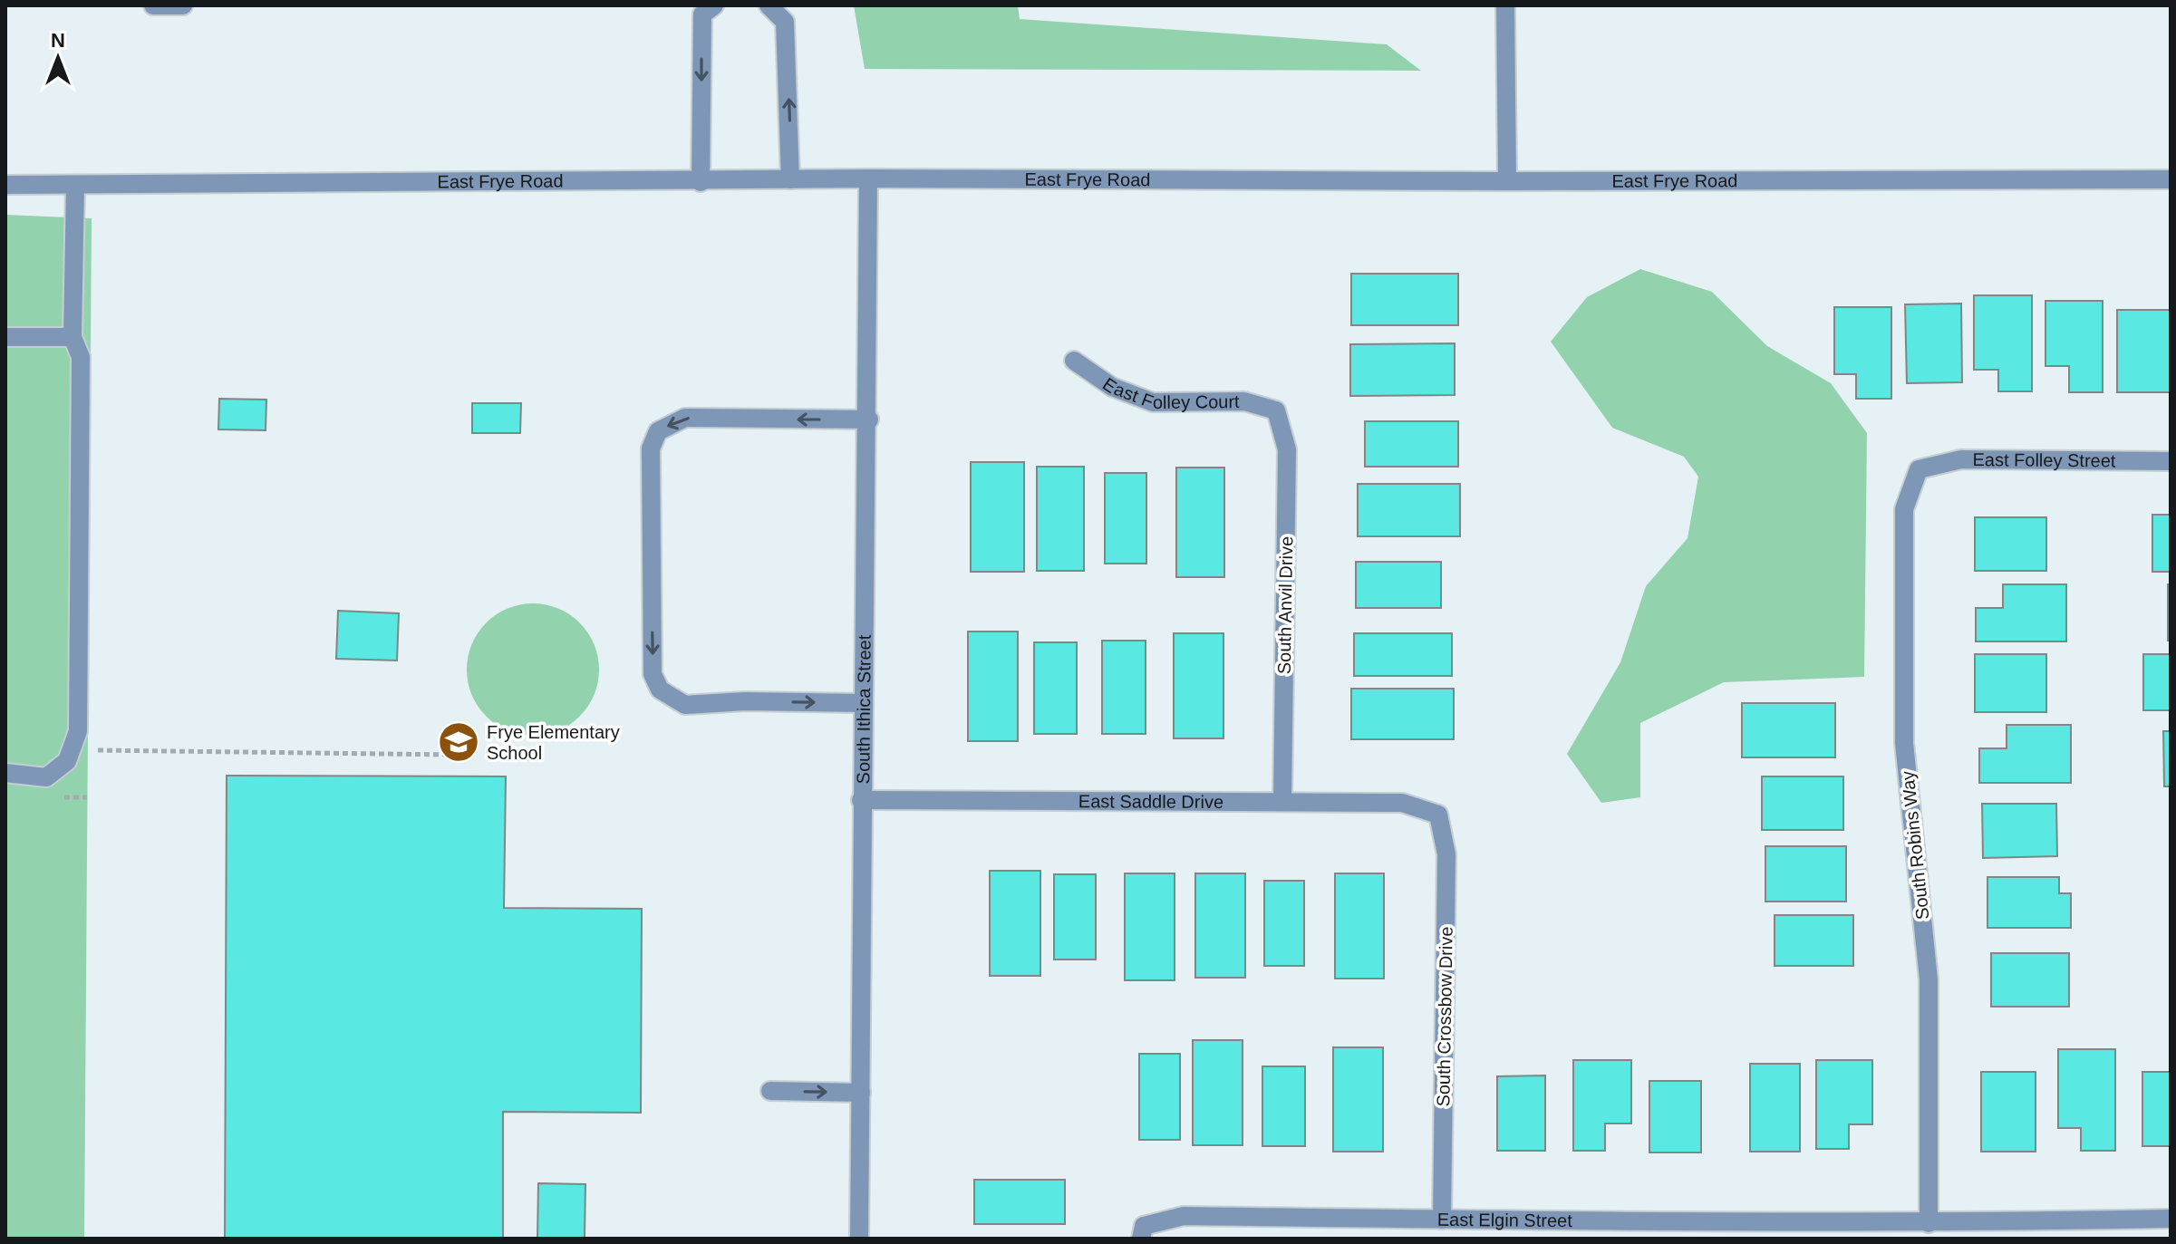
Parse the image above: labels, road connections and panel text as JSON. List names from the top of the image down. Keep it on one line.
{"streets":{"street":["East Frye Road","East Folley Court","East Folley Street","South Anvil Drive","South Ithica Street","East Saddle Drive","South Robins Way","South Crossbow Drive","East Elgin Street"]},"crossings":[["East Frye Road","South Ithica Street"],["East Folley Court","South Anvil Drive"],["East Folley Street","South Robins Way"],["South Anvil Drive","East Saddle Drive"],["South Ithica Street","East Saddle Drive"],["East Saddle Drive","South Crossbow Drive"],["South Robins Way","East Elgin Street"],["South Crossbow Drive","East Elgin Street"]],"places":{"school or university":["Frye Elementary School"]},"north":"top"}
